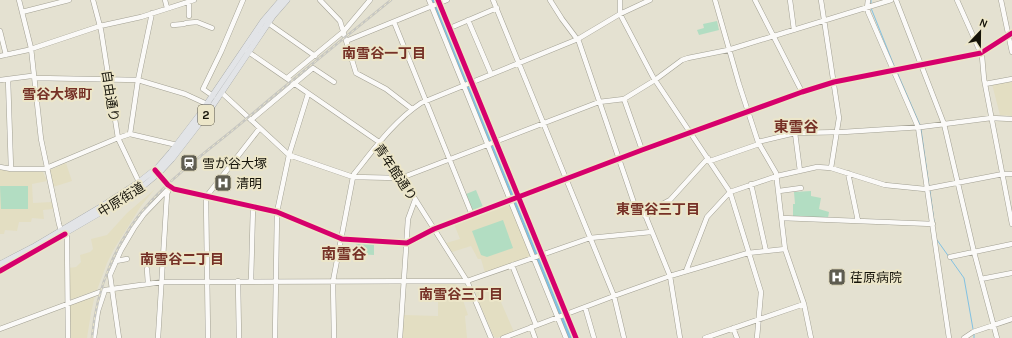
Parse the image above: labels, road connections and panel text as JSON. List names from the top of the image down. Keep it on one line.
{"streets":{"main road":["2","中原街道"],"street":["自由通り","青年館通り"]},"crossings":[["自由通り","中原街道"],["青年館通り","中原街道"]],"districts":["南雪谷一丁目","雪谷大塚町","東雪谷","東雪谷三丁目","南雪谷","南雪谷二丁目","南雪谷三丁目"],"places":{"station":["雪が谷大塚"],"hospital":["清明","荏原病院"]},"north":"top"}
